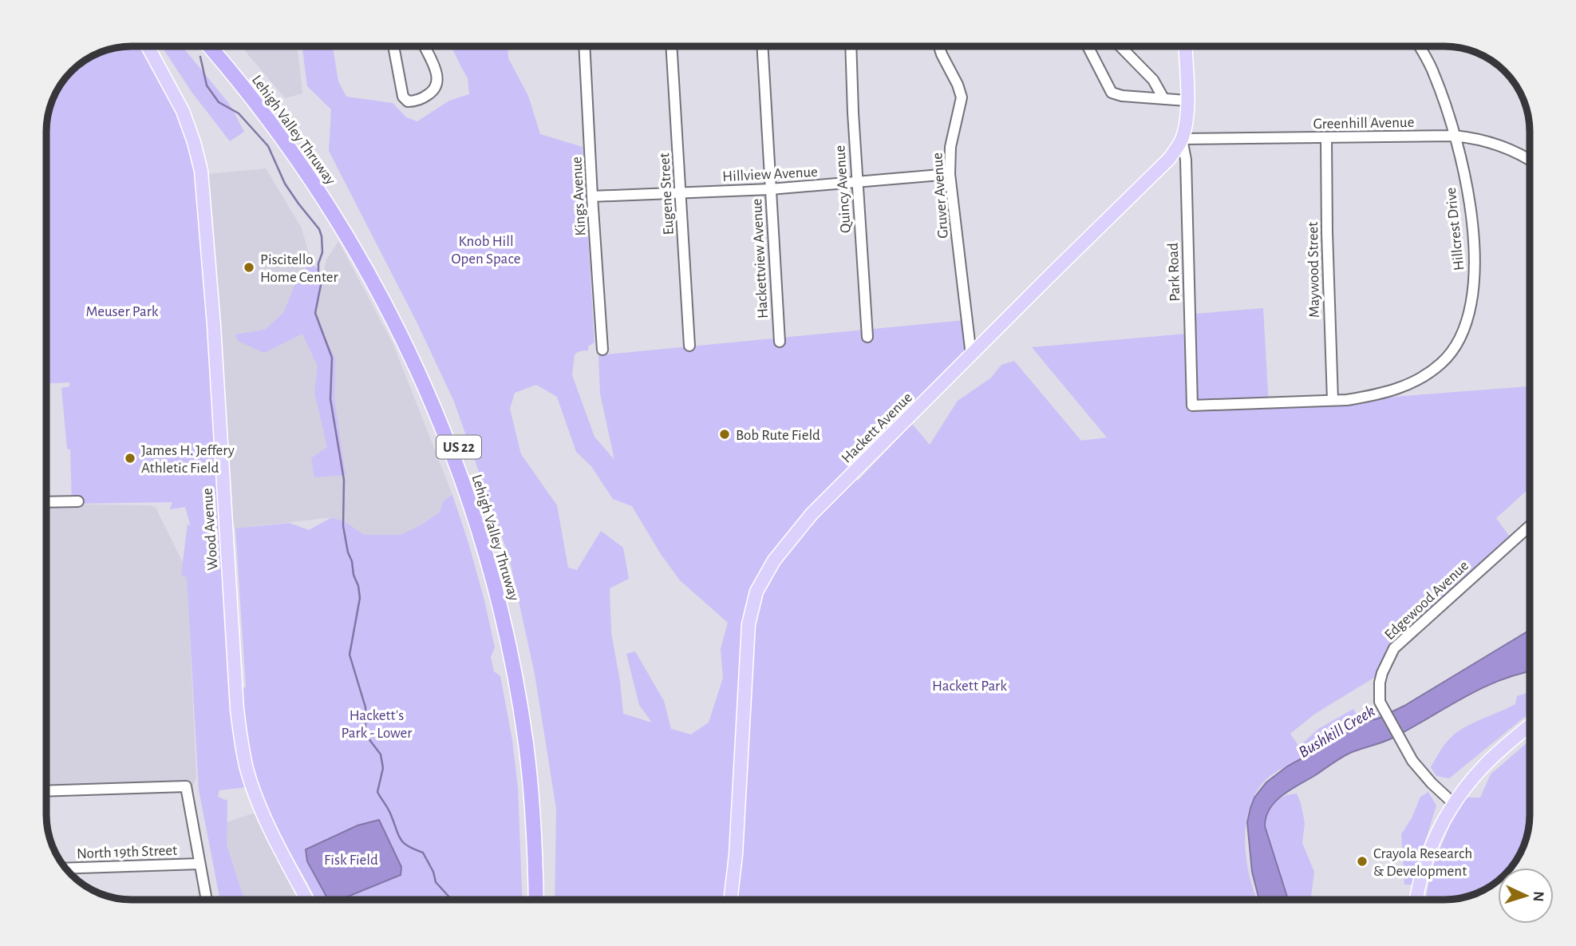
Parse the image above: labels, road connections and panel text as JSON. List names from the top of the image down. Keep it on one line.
{"streets":{"highway":["Lehigh Valley Thruway","US 22"],"main road":["Hackett Avenue","Wood Avenue"],"street":["Greenhill Avenue","Hillview Avenue","Quincy Avenue","Eugene Street","Gruver Avenue","Kings Avenue","Hillcrest Drive","Hackettview Avenue","Maywood Street","Park Road","Edgewood Avenue","North 19th Street"]},"crossings":[["Greenhill Avenue","Hillcrest Drive"],["Greenhill Avenue","Maywood Street"],["Greenhill Avenue","Park Road"],["Greenhill Avenue","Hackett Avenue"],["Hillview Avenue","Quincy Avenue"],["Hillview Avenue","Eugene Street"],["Hillview Avenue","Gruver Avenue"],["Hillview Avenue","Kings Avenue"],["Hillview Avenue","Hackettview Avenue"],["Gruver Avenue","Hackett Avenue"],["Hillcrest Drive","Maywood Street"],["Hillcrest Drive","Park Road"],["Park Road","Hackett Avenue"]],"water":["Bushkill Creek"],"parks":["Knob Hill Open Space","Meuser Park","Hackett Park","Hackett's Park - Lower","Fisk Field"],"places":["Piscitello Home Center","Bob Rute Field","James H. Jeffery Athletic Field","Crayola Research & Development"],"north":"right"}
